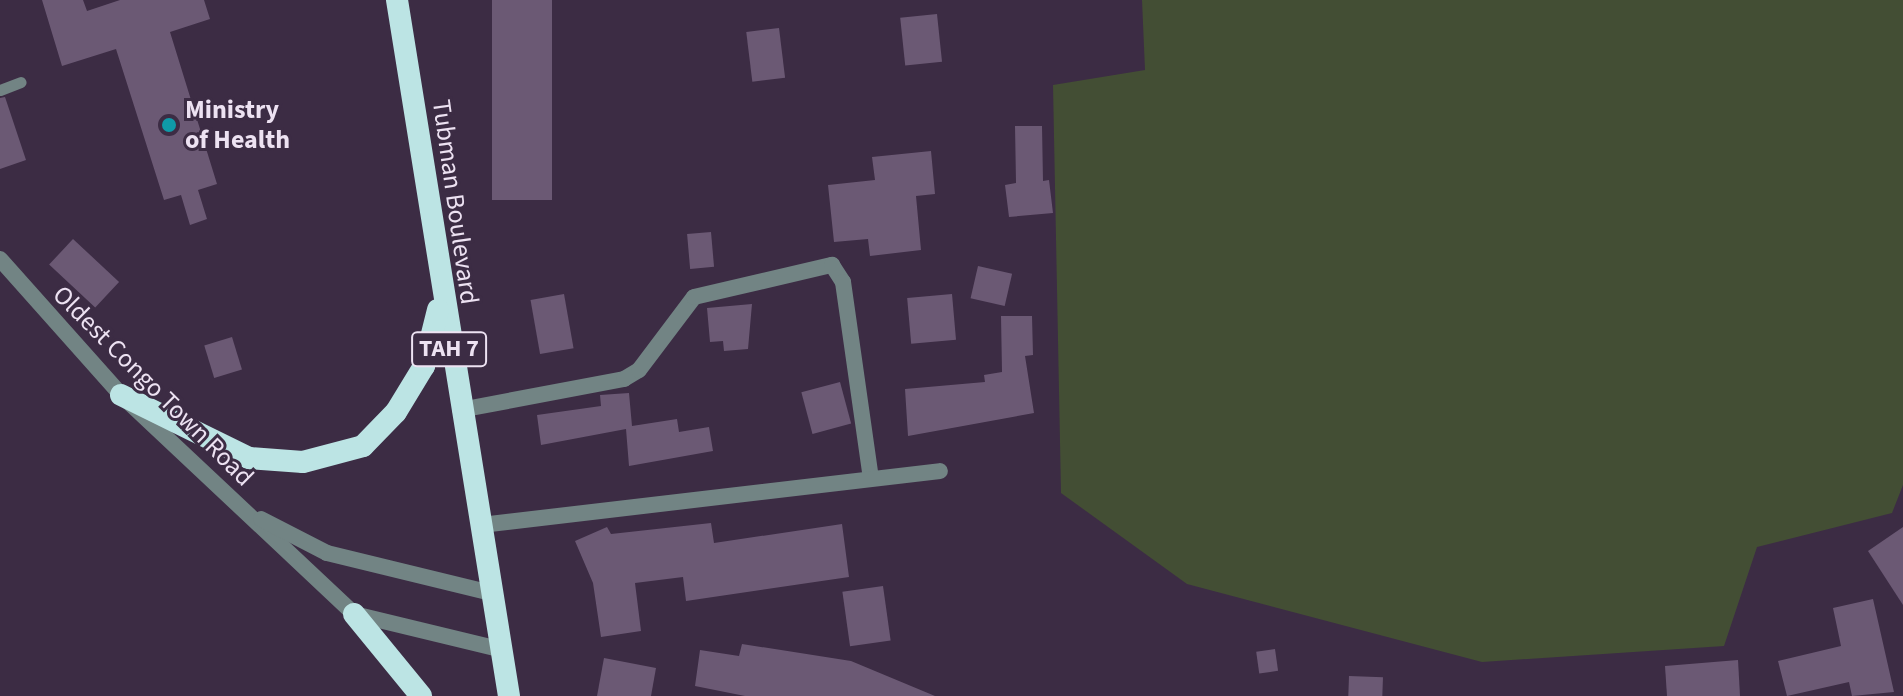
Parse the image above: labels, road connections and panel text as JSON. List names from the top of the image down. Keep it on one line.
{"streets":{"highway":["Tubman Boulevard","TAH 7"],"street":["Oldest Congo Town Road"]},"places":["Ministry of Health"]}
